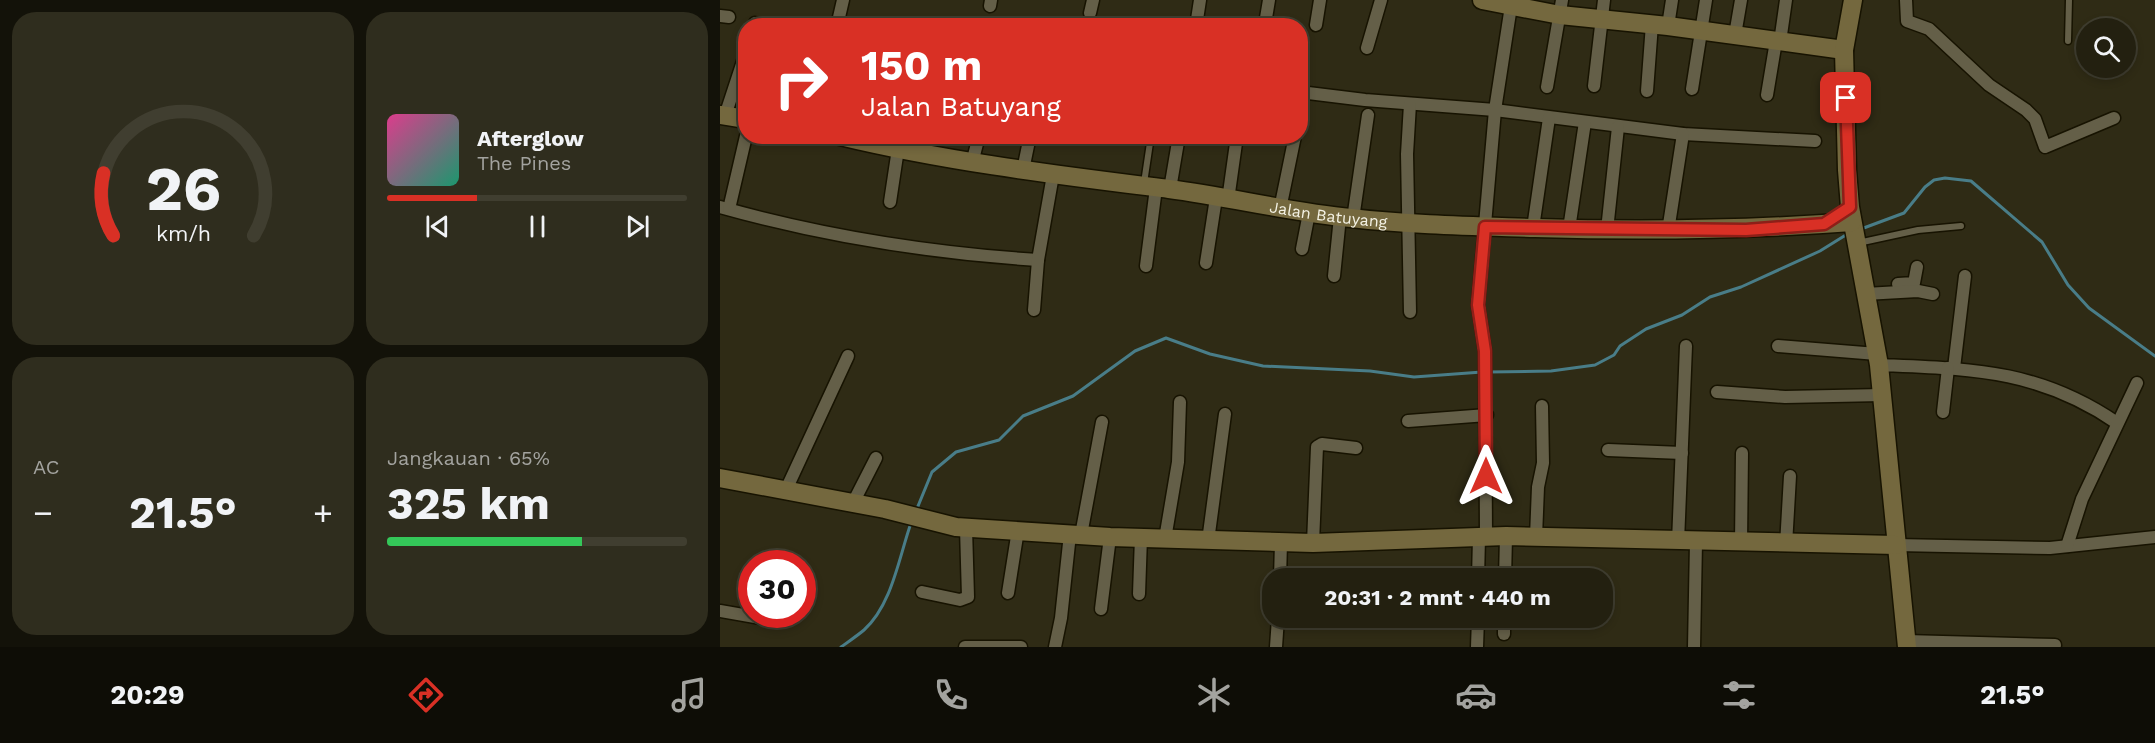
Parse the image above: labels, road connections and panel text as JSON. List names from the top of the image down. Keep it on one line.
{"streets":{"street":["Jalan Batuyang"]},"page":{"turn":["150 m","Jalan Batuyang"],"song":["Afterglow","The Pines"],"tile":["AC",["Jangkauan · 65%","325 km"]],"heat":["−","21.5°","+"],"limit":"30","trip":"20:31 · 2 mnt · 440 m","tabs":["20:29","21.5°"],"gauge":["26","km/h"]}}
